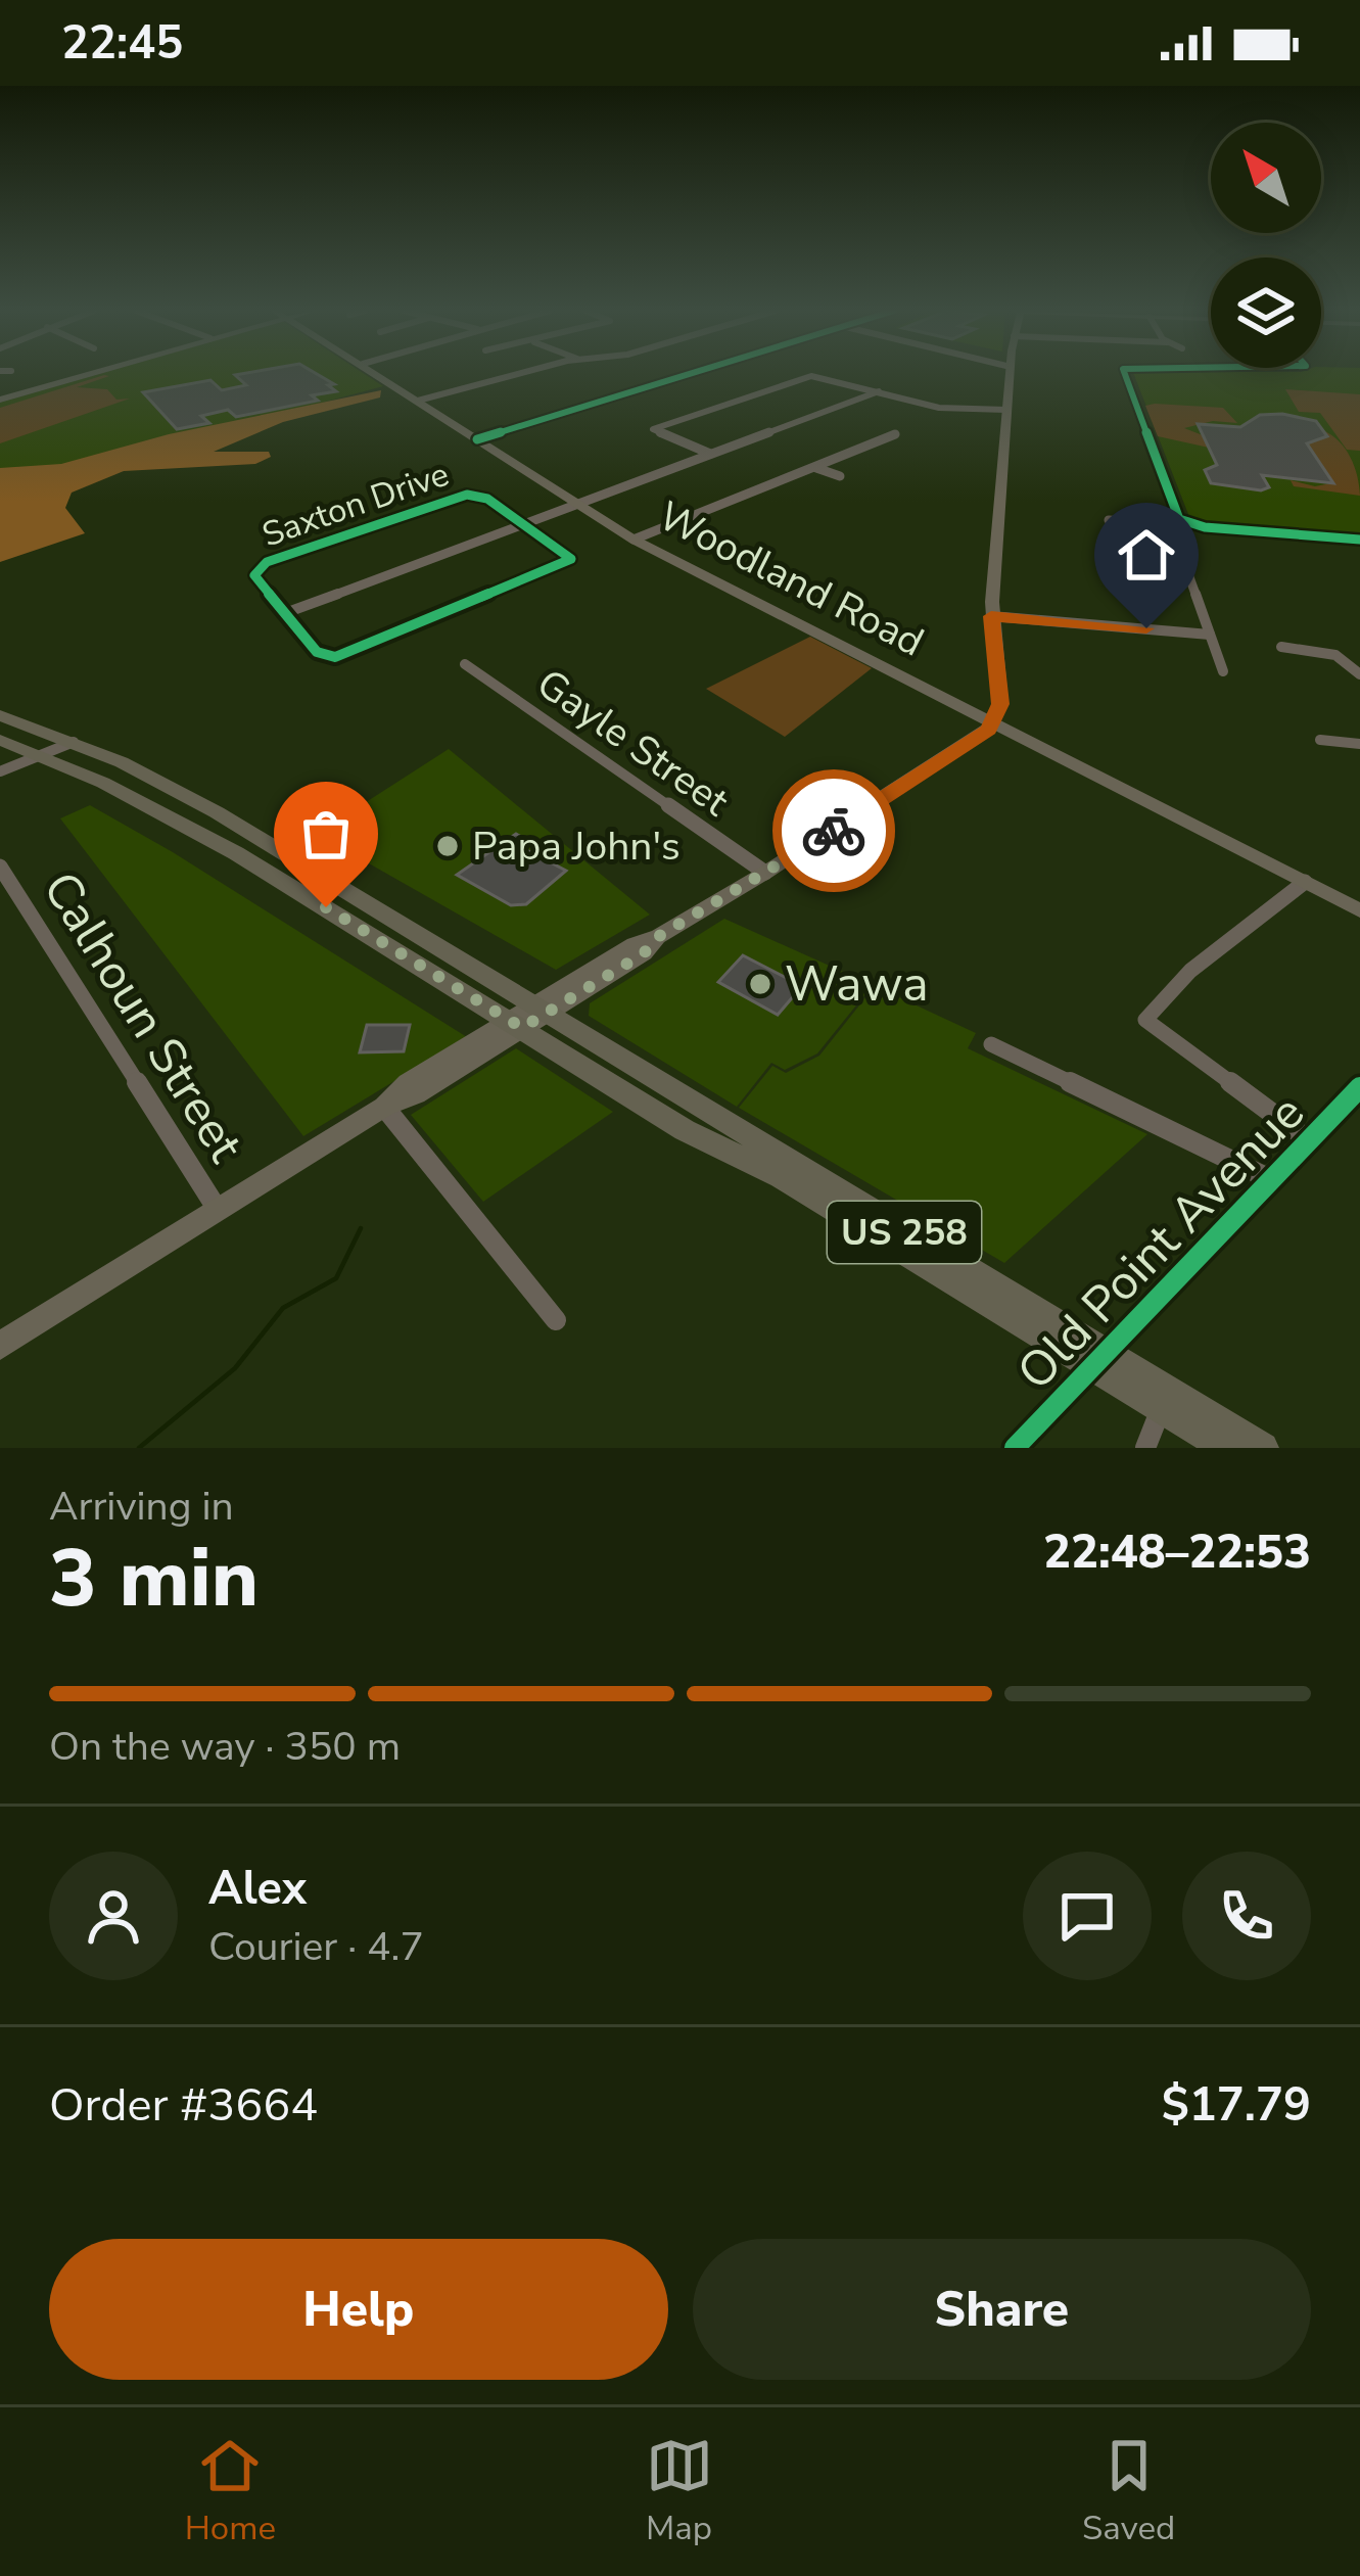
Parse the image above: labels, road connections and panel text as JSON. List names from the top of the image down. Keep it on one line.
{"streets":{"main road":["Woodland Road","US 258"],"street":["Saxton Drive","Gayle Street","Calhoun Street","Old Point Avenue"]},"crossings":[["US 258","Old Point Avenue"]],"places":["Papa John's","Wawa"],"north":"top left","page":{"status":"22:45","heading":["3 min","Arriving in","22:48–22:53"],"panel":["Alex","Courier · 4.7","Order #3664","$17.79"],"bar":"On the way · 350 m","buttons":["Help","Share"],"tabs":["Home","Map","Saved"]}}
